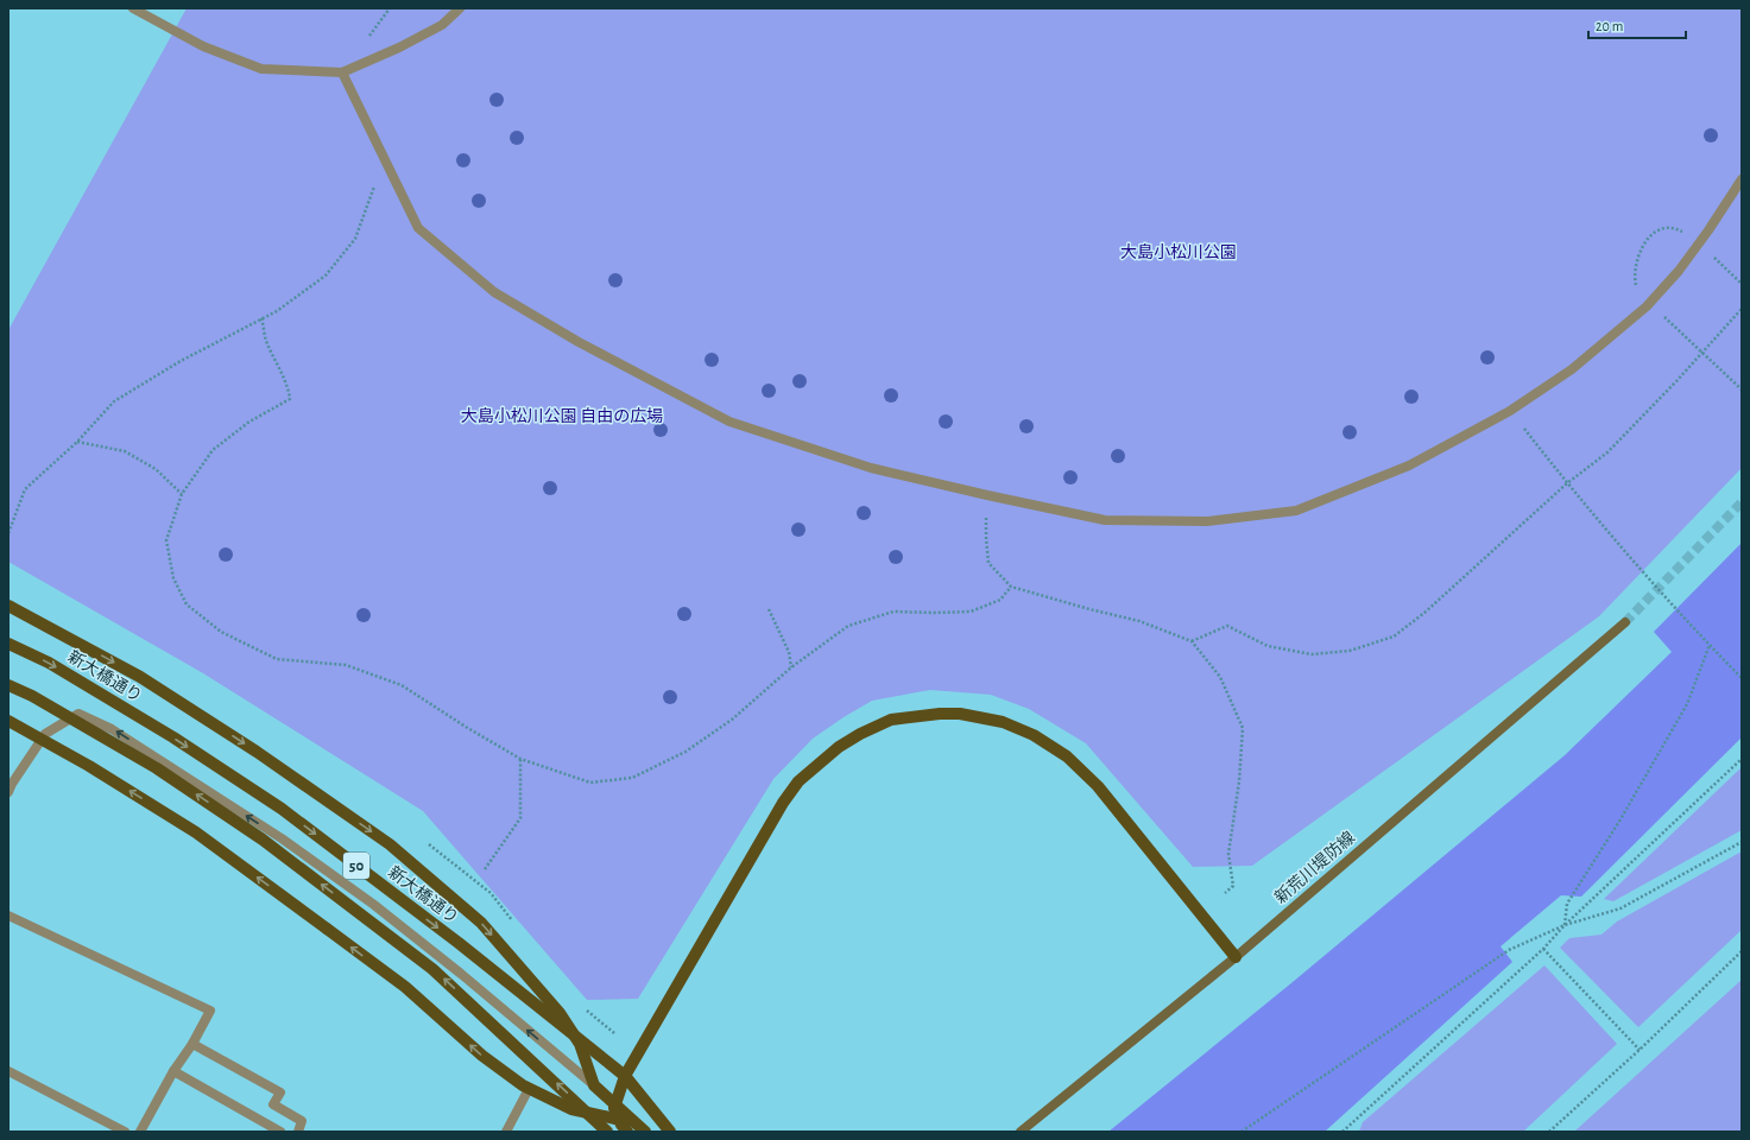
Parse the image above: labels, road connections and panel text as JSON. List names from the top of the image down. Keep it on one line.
{"streets":{"main road":["新大橋通り","50"],"street":["新荒川堤防線"]},"parks":["大島小松川公園","大島小松川公園 自由の広場"],"scale_bar":"20 m"}
